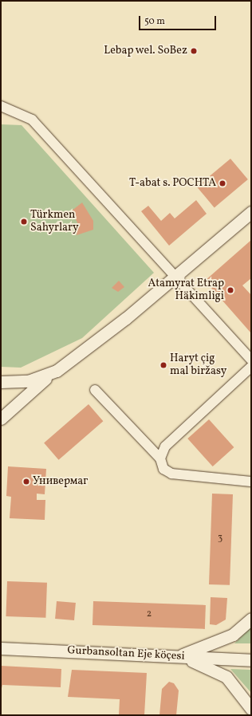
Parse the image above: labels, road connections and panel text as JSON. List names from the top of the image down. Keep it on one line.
{"streets":{"street":["Gurbansoltan Eje köçesi"]},"places":["Lebap wel. SoBez","T-abat s. POCHTA","Türkmen Sahyrlary","Atamyrat Etrap Häkimligi","Haryt çig mal biržasy","Универмаг"],"house_numbers":["3","2"],"scale_bar":"50 m"}
